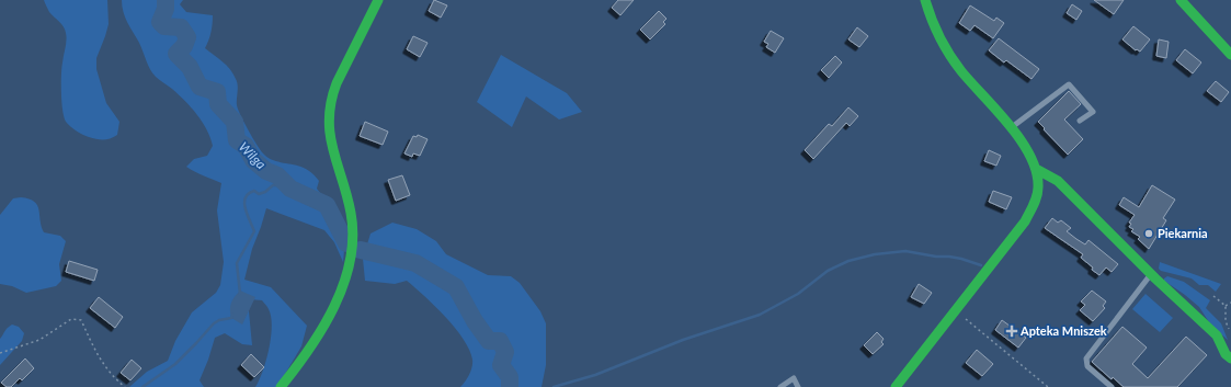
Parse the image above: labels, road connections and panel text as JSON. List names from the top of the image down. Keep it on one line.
{"water":["Wilga"],"places":{"other":["Piekarnia"],"health":["Apteka Mniszek"]}}
